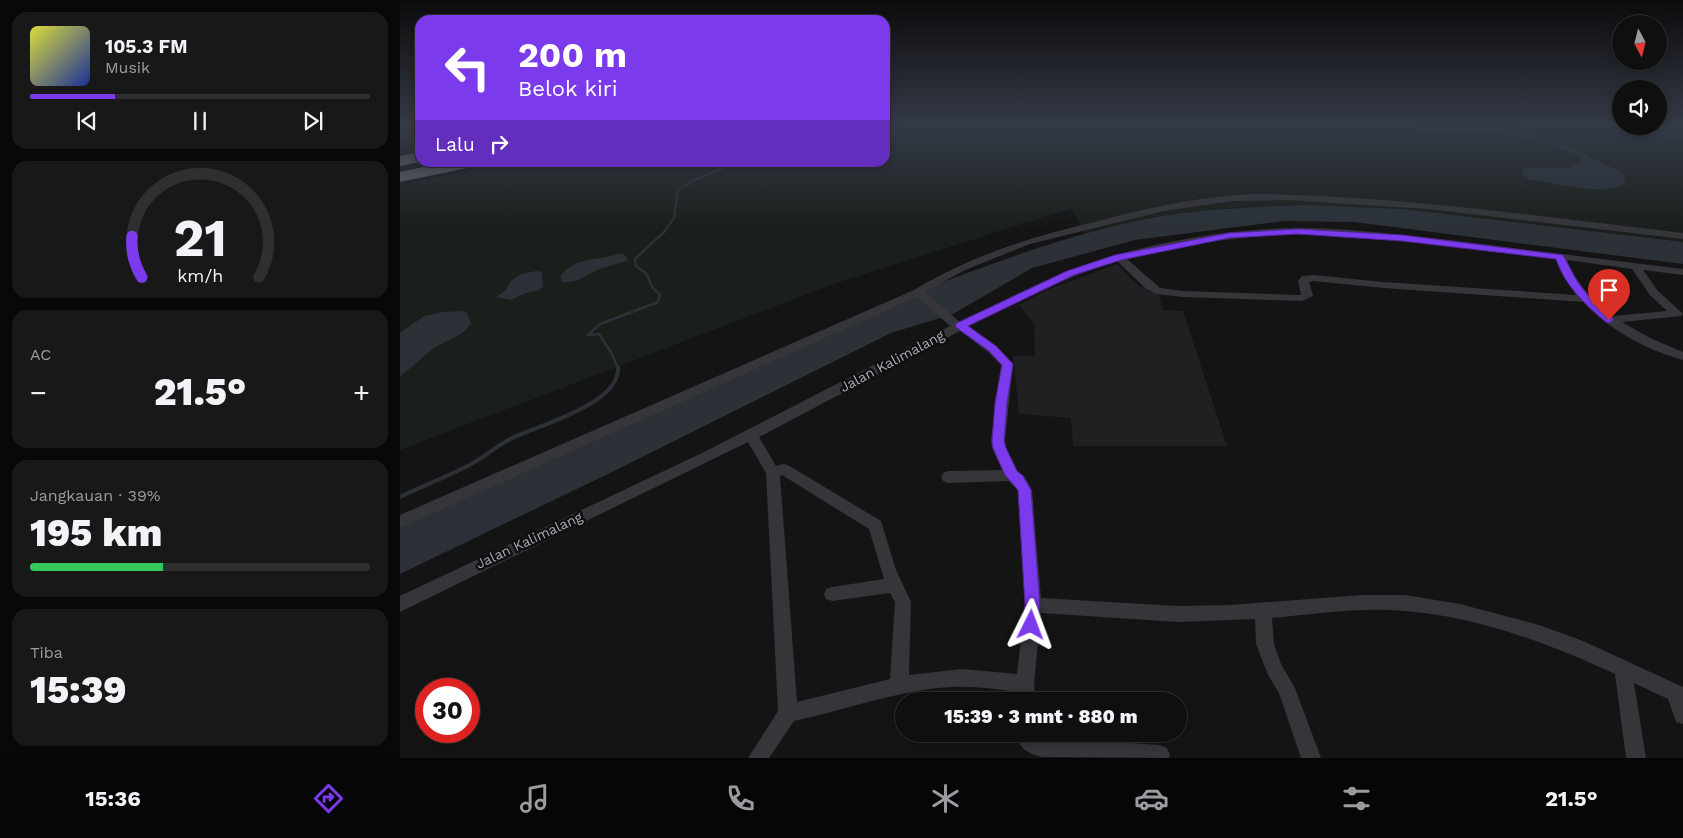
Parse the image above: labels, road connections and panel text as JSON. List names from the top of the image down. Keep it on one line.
{"streets":{"street":["Jalan Kalimalang"]},"north":"bottom","page":{"turn":["200 m","Belok kiri"],"song":["105.3 FM","Musik"],"then":"Lalu","tile":["AC",["Jangkauan · 39%","195 km"],["Tiba","15:39"]],"heat":["−","21.5°","+"],"limit":"30","trip":"15:39 · 3 mnt · 880 m","tabs":["15:36","21.5°"],"gauge":["21","km/h"]}}
